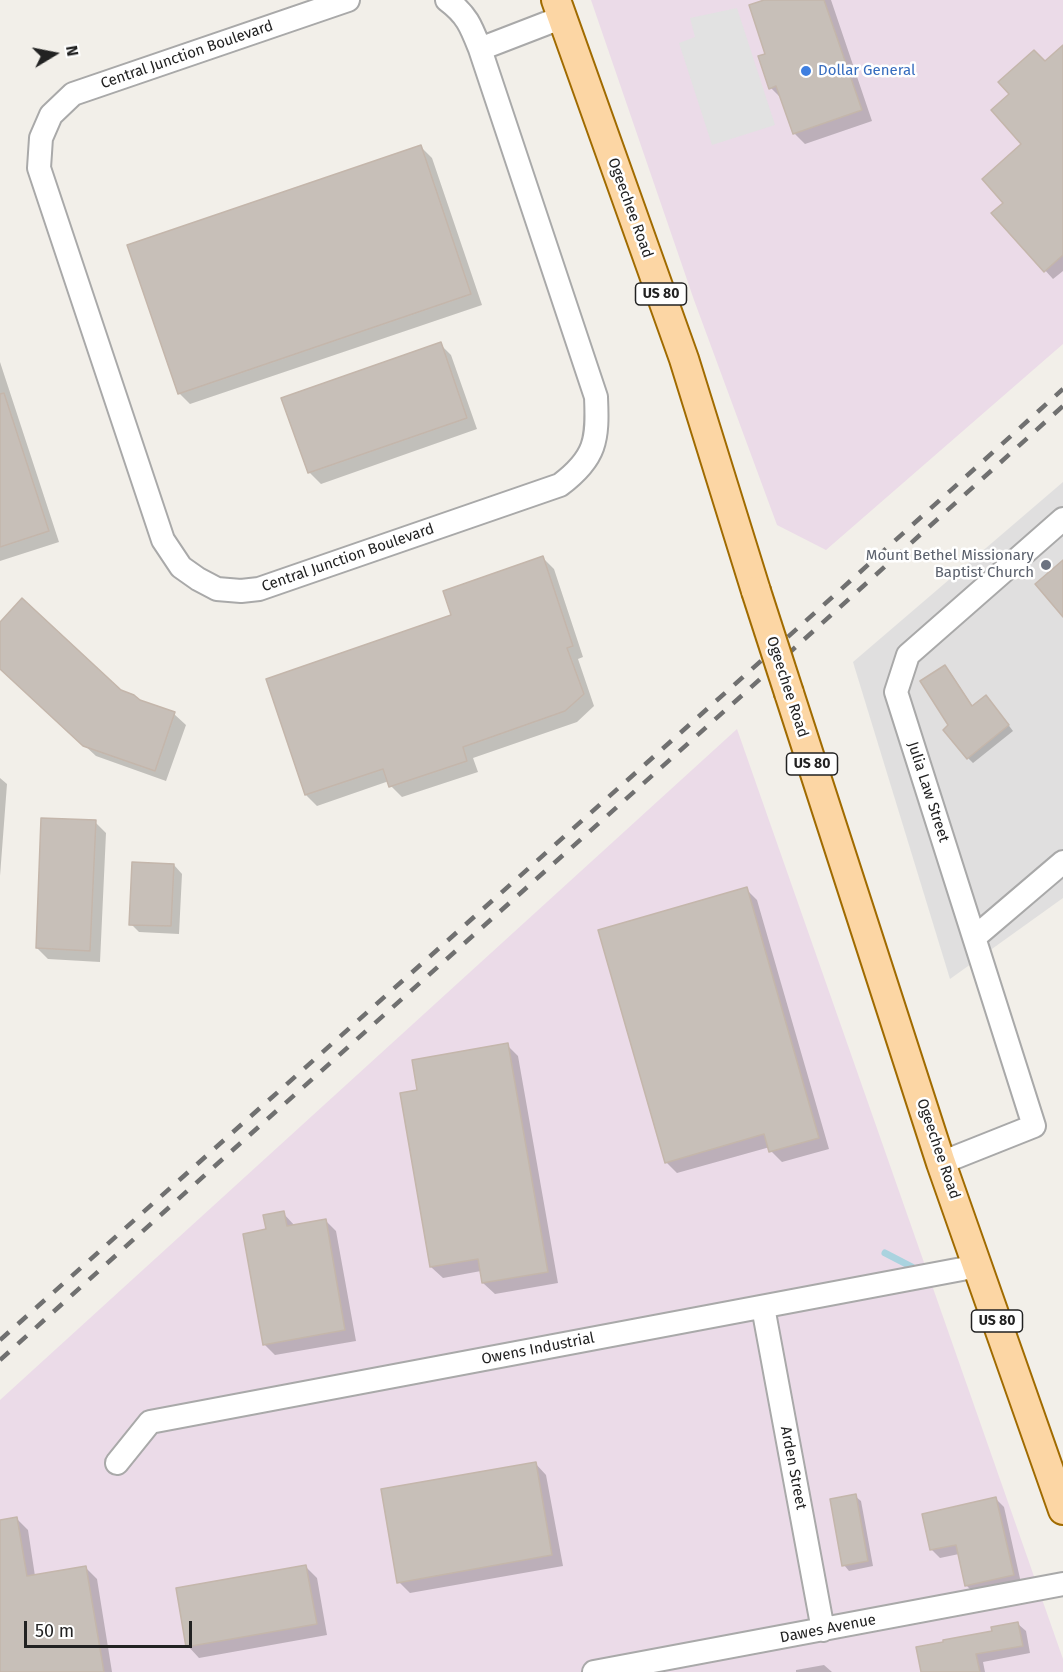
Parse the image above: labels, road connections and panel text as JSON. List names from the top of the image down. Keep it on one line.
{"streets":{"main road":["Ogeechee Road","US 80"],"street":["Central Junction Boulevard","Julia Law Street","Owens Industrial","Arden Street","Dawes Avenue"]},"crossings":[["Ogeechee Road","Julia Law Street"],["Ogeechee Road","Owens Industrial"],["Owens Industrial","Arden Street"],["Arden Street","Dawes Avenue"]],"places":["Dollar General","Mount Bethel Missionary Baptist Church"],"scale_bar":"50 m","north":"right"}
